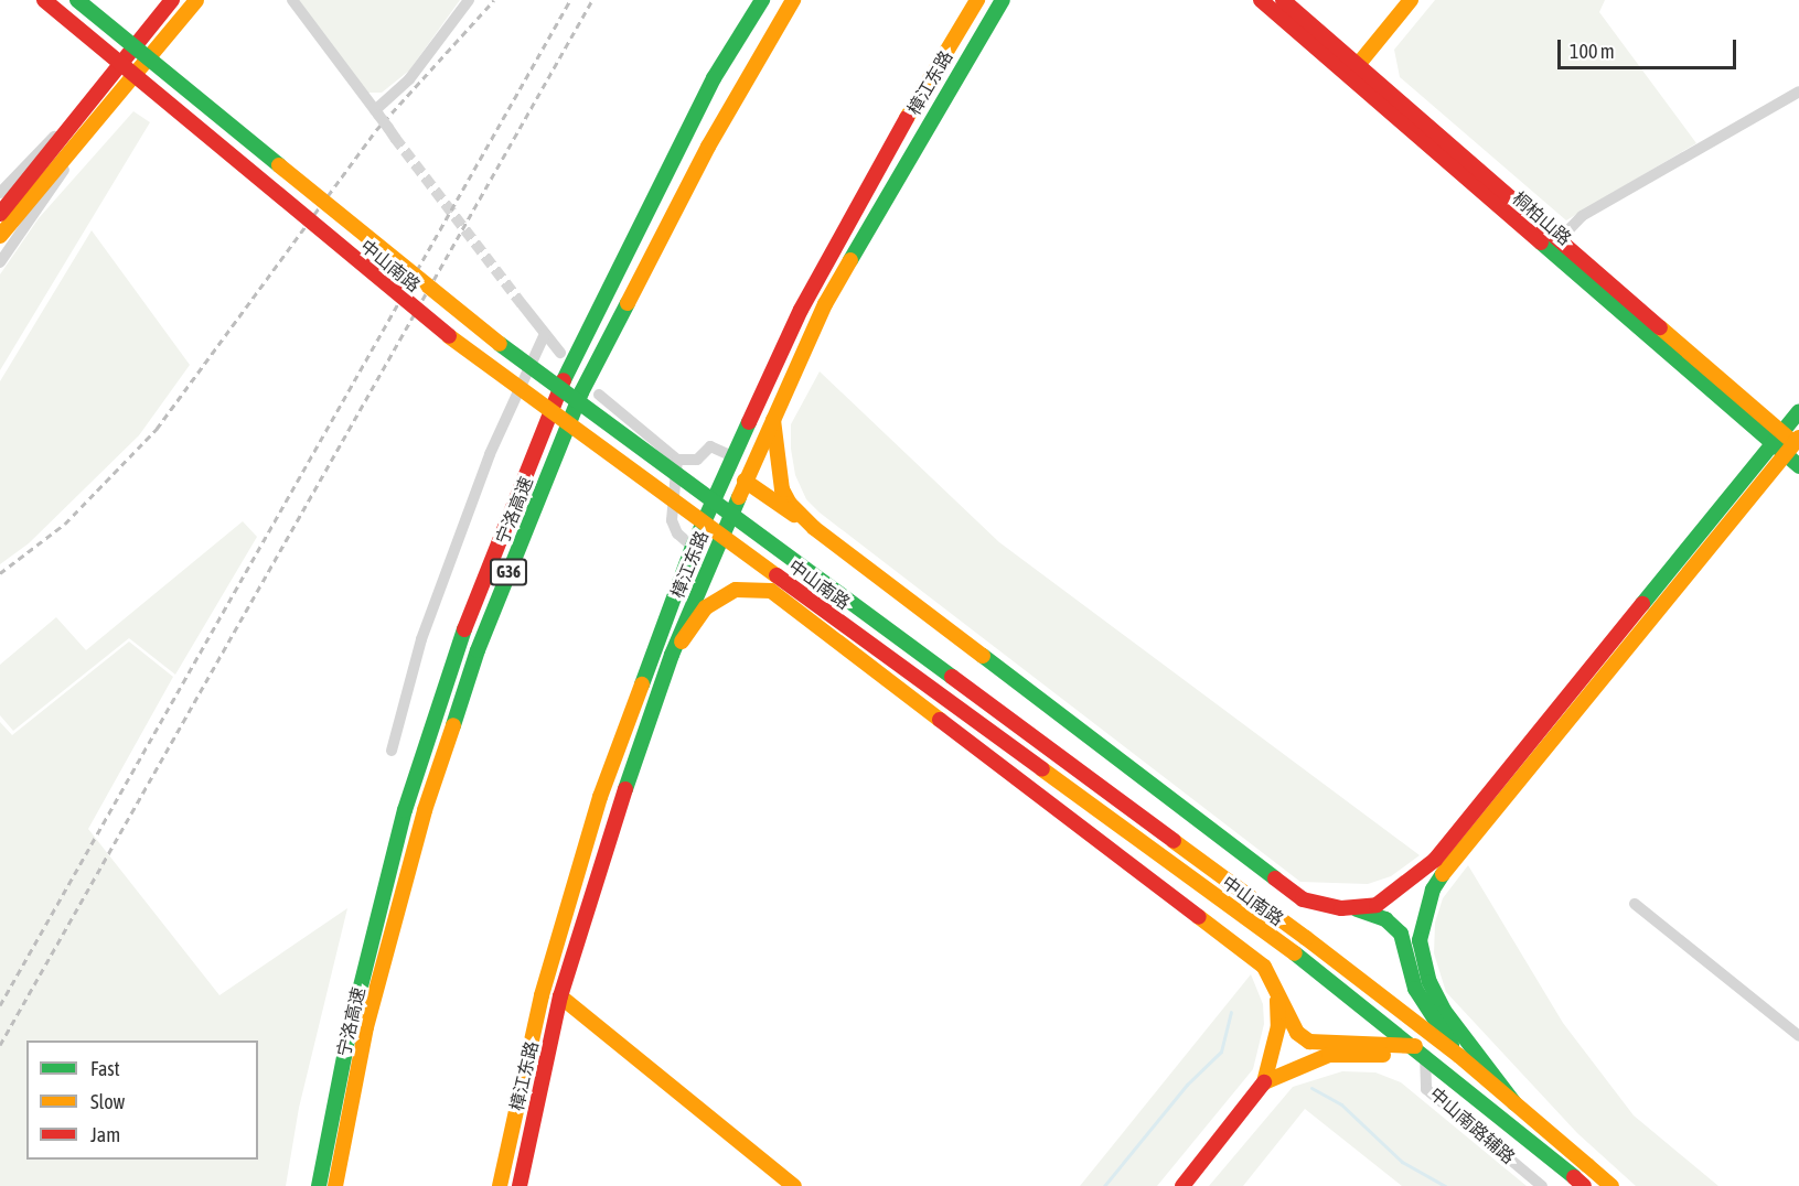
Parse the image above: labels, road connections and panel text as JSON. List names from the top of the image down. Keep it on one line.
{"streets":{"main road":["樟江东路","桐柏山路","中山南路","宁洛高速","G36"],"street":["中山南路辅路"]},"crossings":[["中山南路","中山南路辅路"]],"legend":["Fast","Slow","Jam"],"scale_bar":"100 m"}
